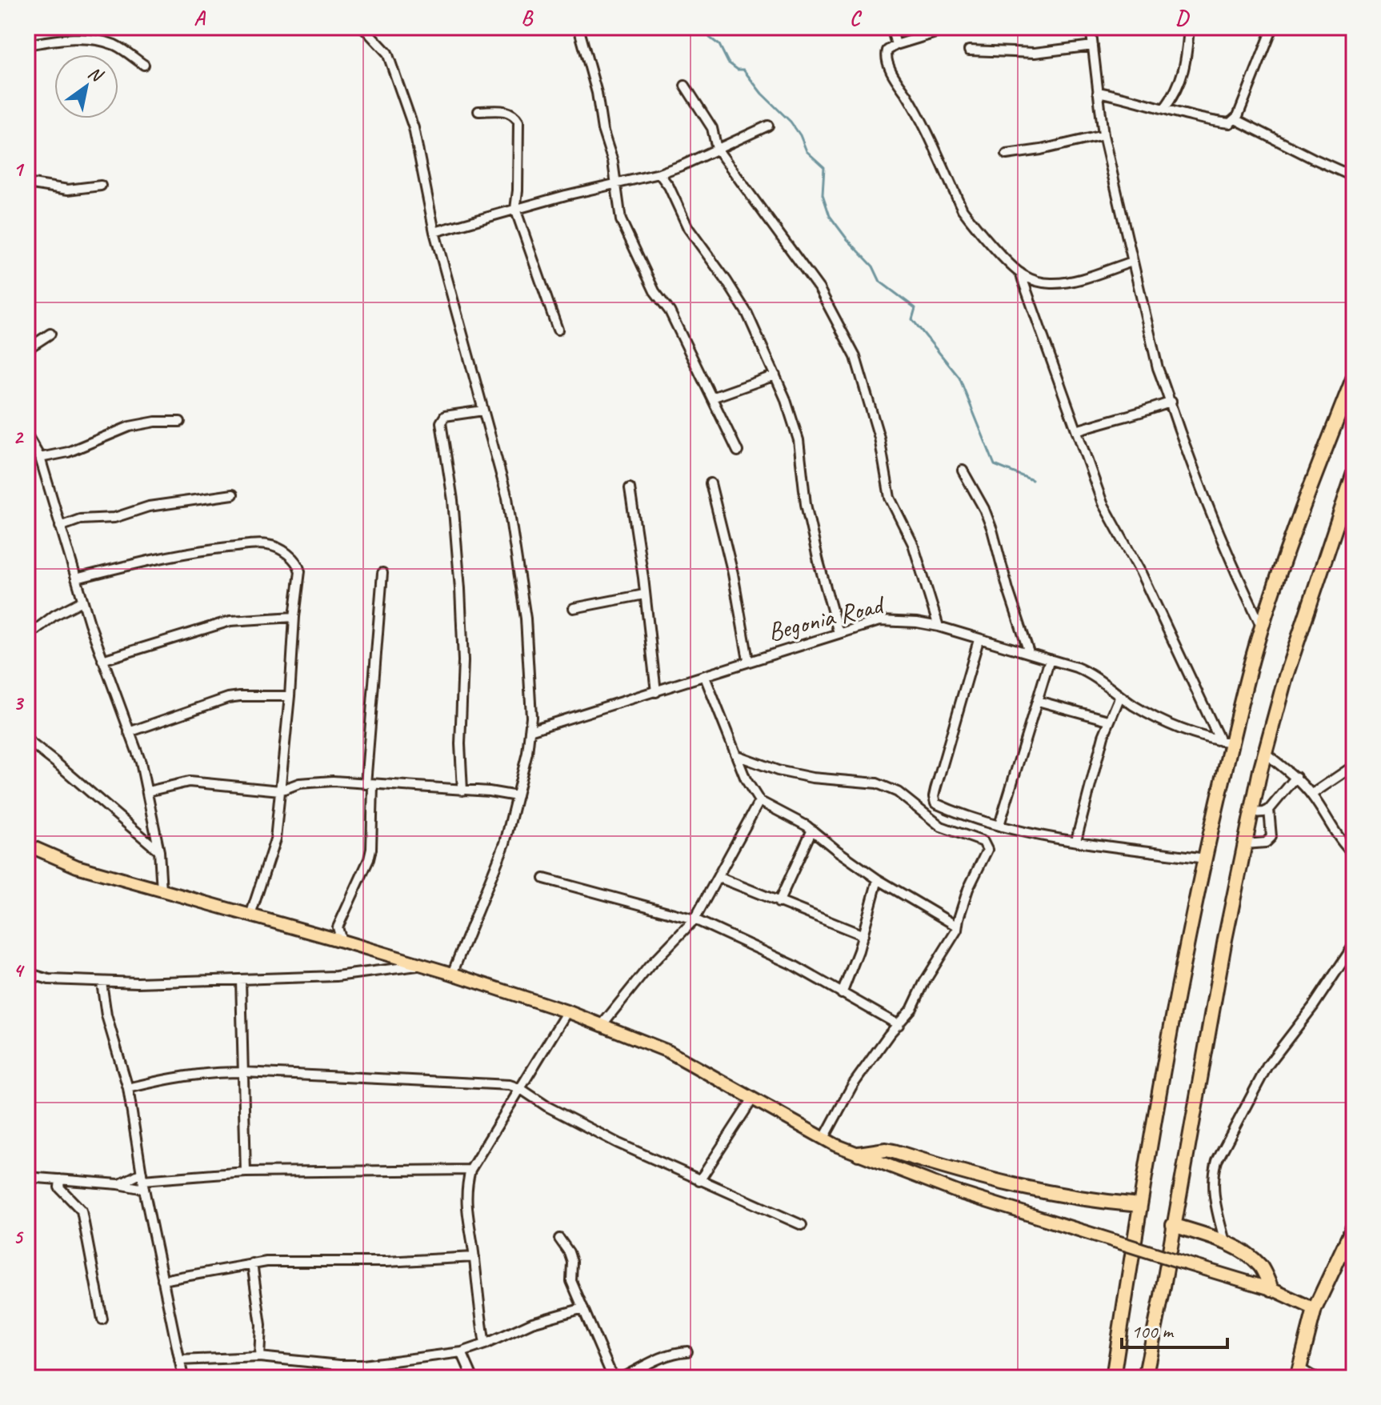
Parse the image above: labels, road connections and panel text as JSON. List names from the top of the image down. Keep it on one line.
{"streets":{"street":["Begonia Road"]},"scale_bar":"100 m","north":"top right","grid":{"columns":["A","B","C","D"],"rows":["1","2","3","4","5"]}}
